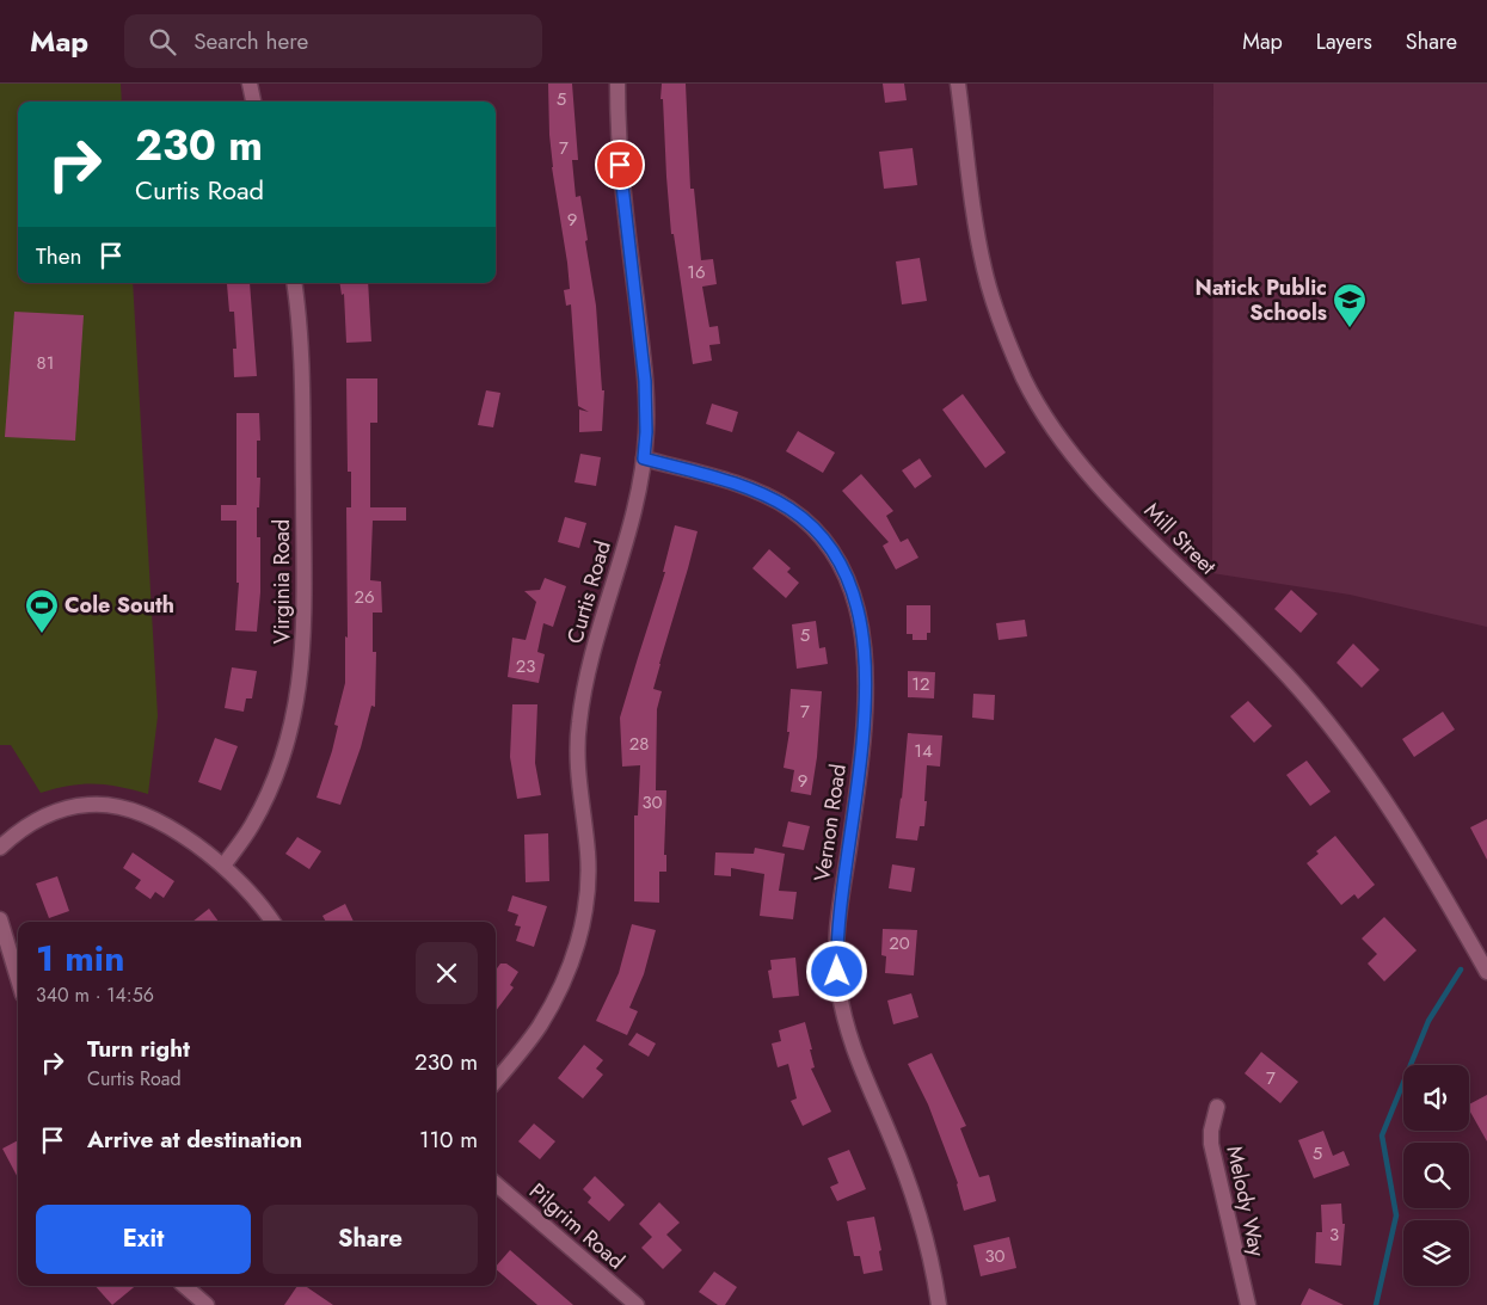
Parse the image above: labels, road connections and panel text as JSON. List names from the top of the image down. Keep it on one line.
{"streets":{"street":["Mill Street","Virginia Road","Curtis Road","Vernon Road","Melody Way","Pilgrim Road"]},"crossings":[["Curtis Road","Vernon Road"]],"places":{"school or university":["Natick Public Schools"],"sports":["Cole South"]},"house_numbers":["5","7","9","16","81","26","5","23","12","7","28","14","9","30","20","7","5","3","30"],"page":{"header":"Map","search":"Search here","nav":["Map","Layers","Share"],"turn":["230 m","Curtis Road"],"then":"Then","heading":["1 min","340 m · 14:56"],"list":[{"name":"Turn right","note":"Curtis Road","value":"230 m"},{"name":"Arrive at destination","value":"110 m"}],"buttons":["Exit","Share"]}}
